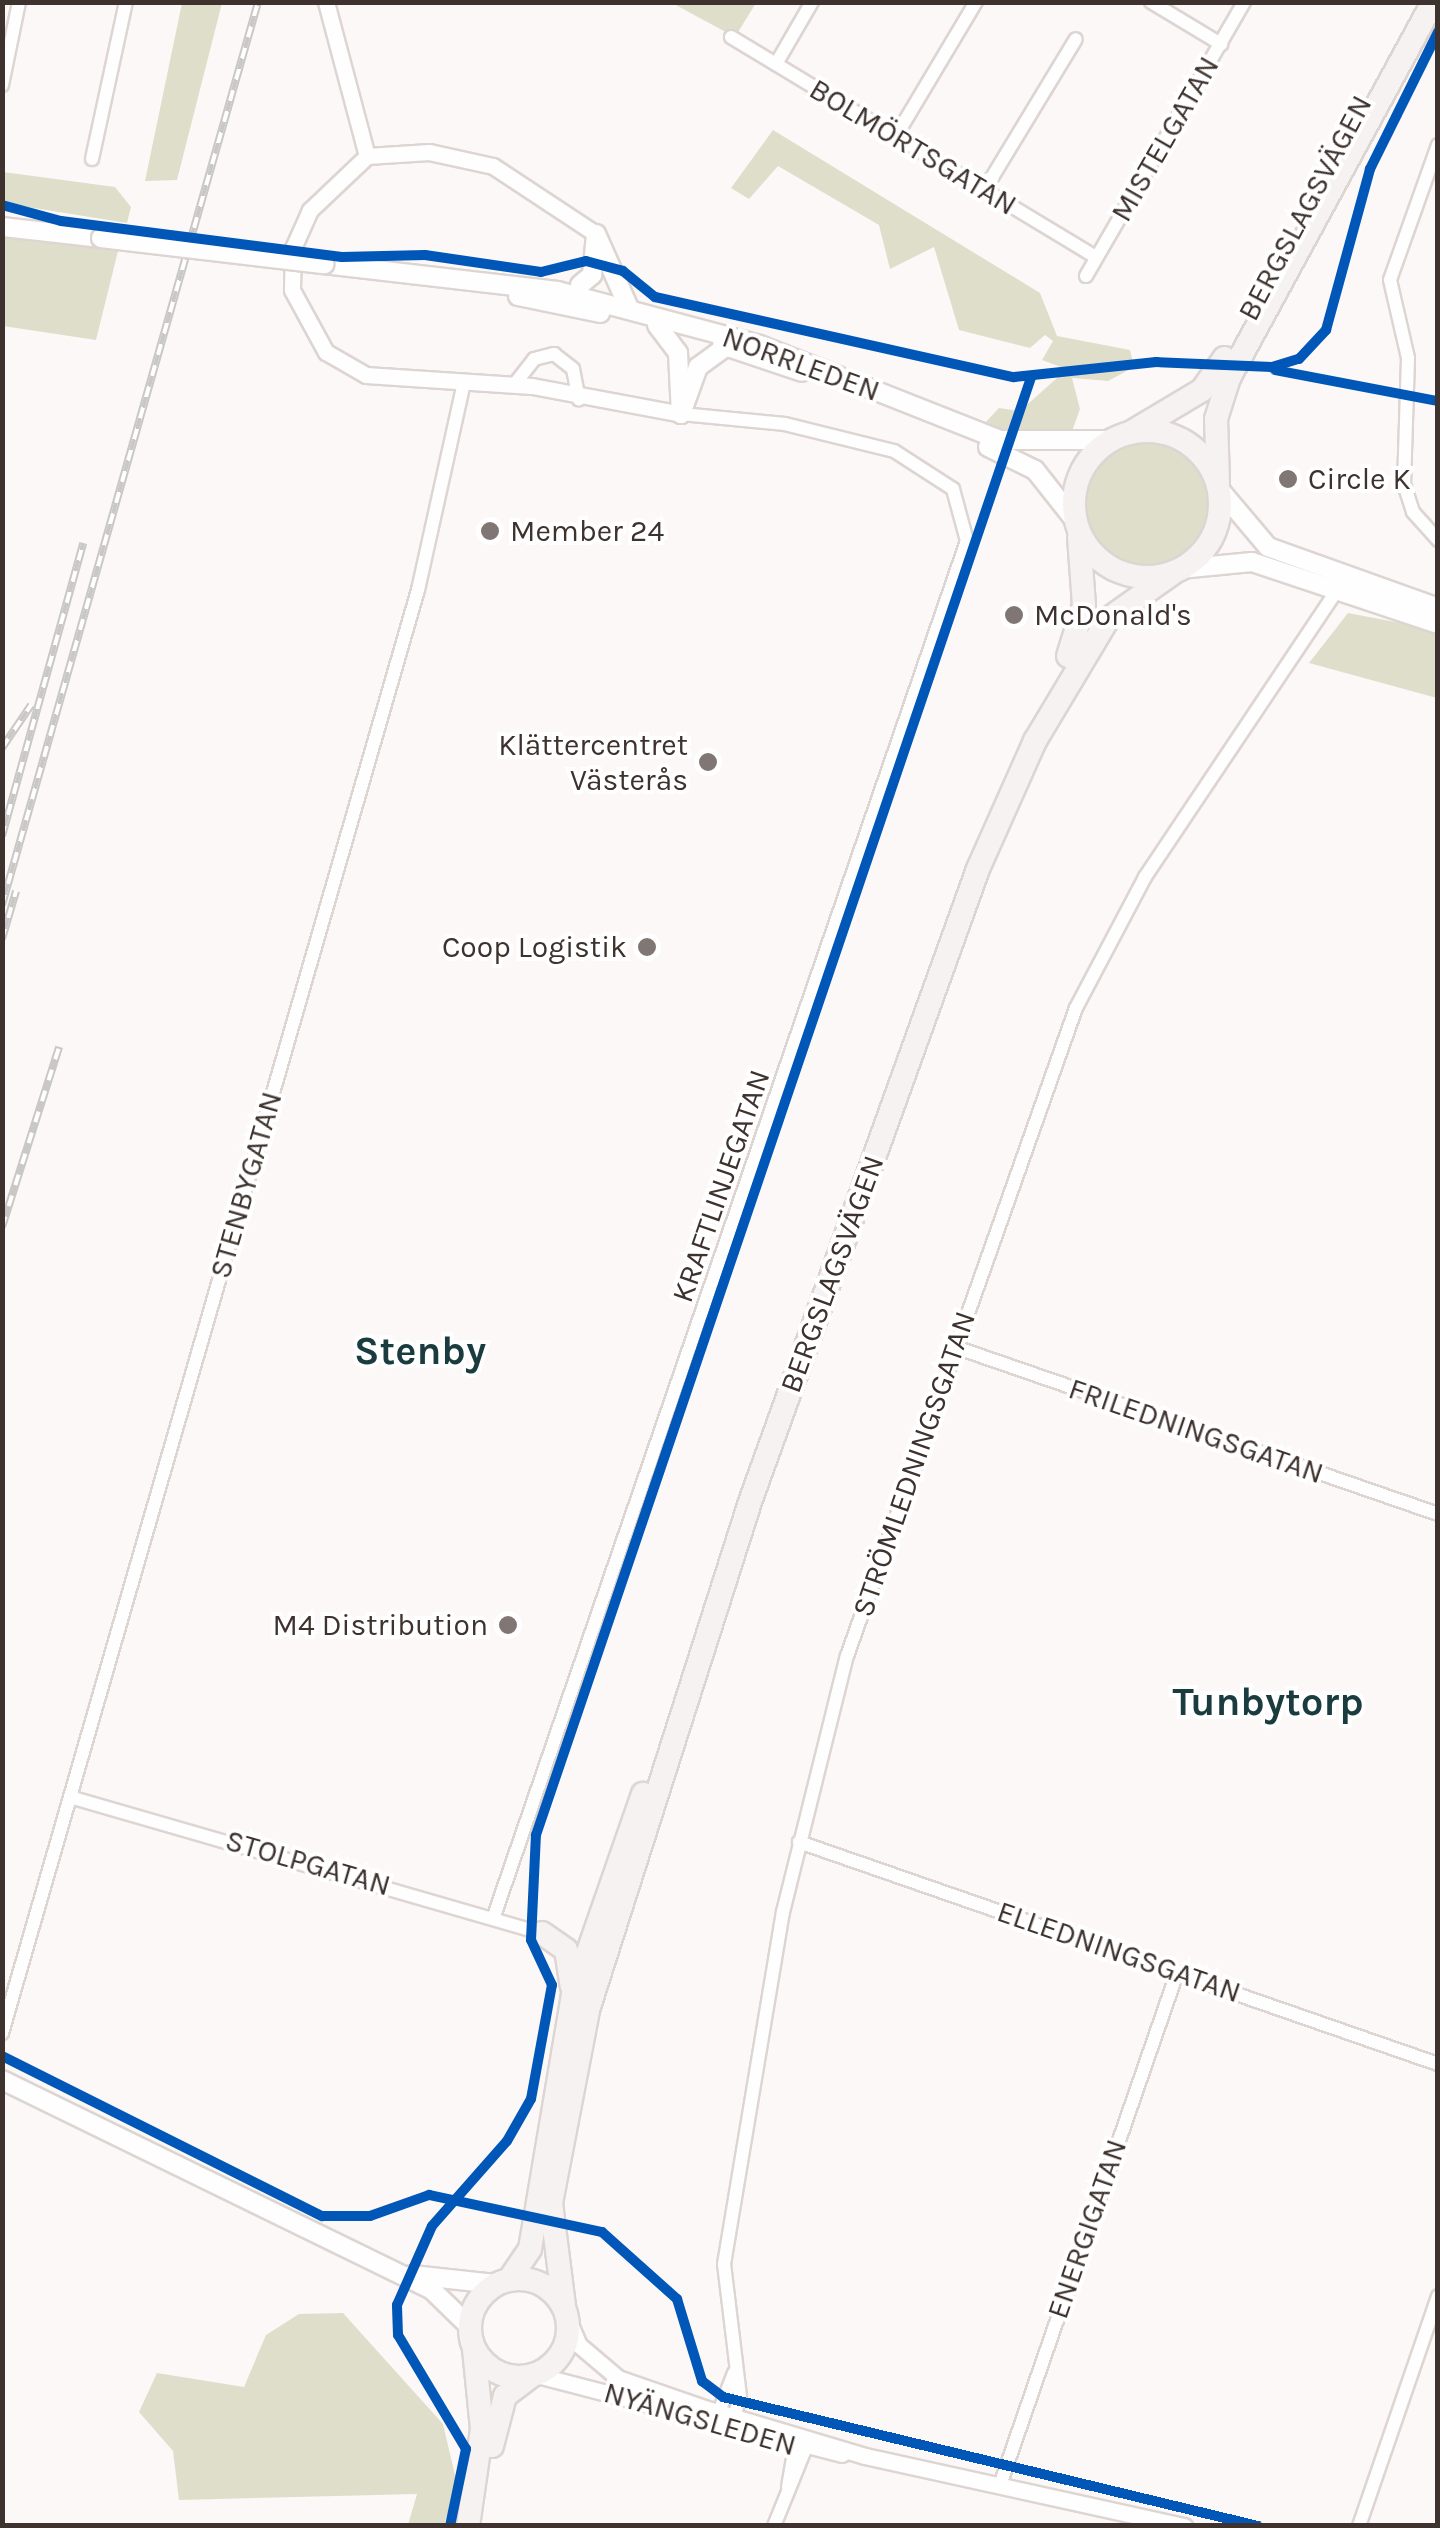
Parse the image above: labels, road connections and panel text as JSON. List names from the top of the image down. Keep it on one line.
{"streets":{"highway":["BERGSLAGSVÄGEN"],"main road":["NORRLEDEN"],"street":["MISTELGATAN","BOLMÖRTSGATAN","STENBYGATAN","KRAFTLINJEGATAN","FRILEDNINGSGATAN","STRÖMLEDNINGSGATAN","STOLPGATAN","ELLEDNINGSGATAN","ENERGIGATAN","NYÄNGSLEDEN"]},"crossings":[["MISTELGATAN","BOLMÖRTSGATAN"],["BERGSLAGSVÄGEN","NORRLEDEN"],["BERGSLAGSVÄGEN","NYÄNGSLEDEN"],["STENBYGATAN","STOLPGATAN"],["KRAFTLINJEGATAN","STOLPGATAN"],["FRILEDNINGSGATAN","STRÖMLEDNINGSGATAN"],["STRÖMLEDNINGSGATAN","ELLEDNINGSGATAN"],["STRÖMLEDNINGSGATAN","NYÄNGSLEDEN"],["ELLEDNINGSGATAN","ENERGIGATAN"],["ENERGIGATAN","NYÄNGSLEDEN"]],"districts":["Stenby","Tunbytorp"],"places":["Circle K","Member 24","McDonald's","Klättercentret Västerås","Coop Logistik","M4 Distribution"]}
